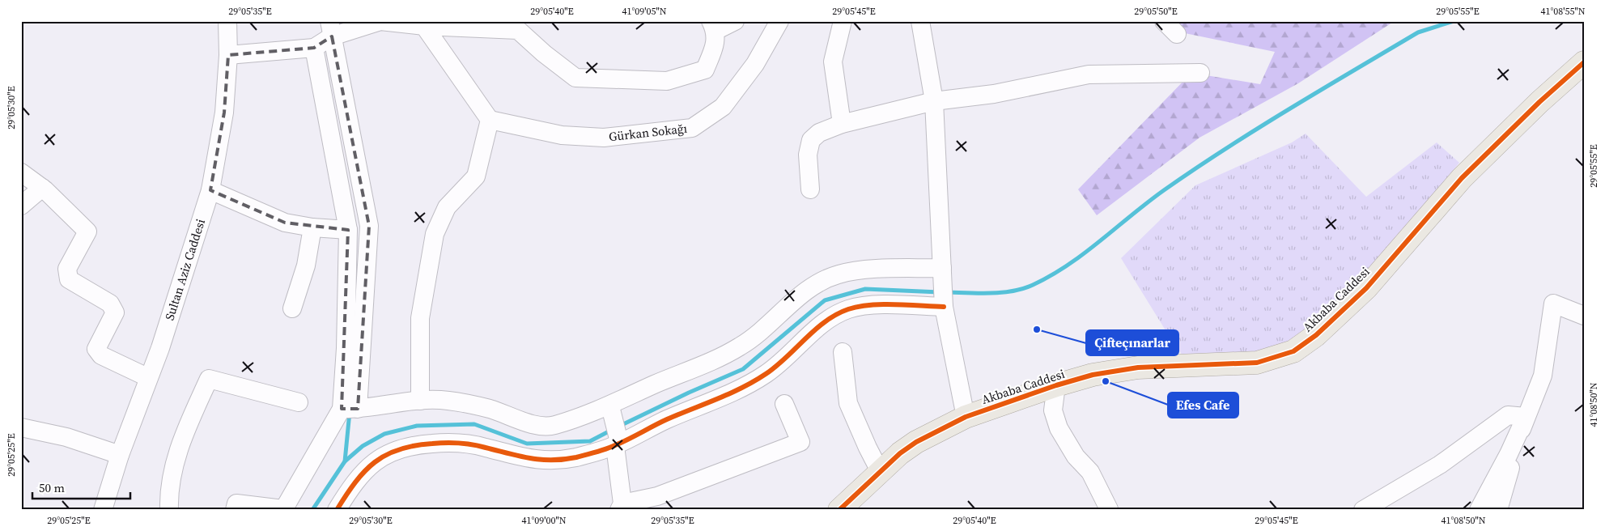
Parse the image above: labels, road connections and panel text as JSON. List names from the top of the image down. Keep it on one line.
{"streets":{"main road":["Akbaba Caddesi"],"street":["Gürkan Sokağı","Sultan Aziz Caddesi"]},"places":["Çifteçınarlar","Efes Cafe"],"scale_bar":"50 m","coordinates":["29°05'35\"E","29°05'40\"E","41°09'05\"N","29°05'45\"E","29°05'50\"E","29°05'55\"E","41°08'55\"N","29°05'30\"E","41°08'50\"N","29°05'25\"E","41°09'00\"N"]}
